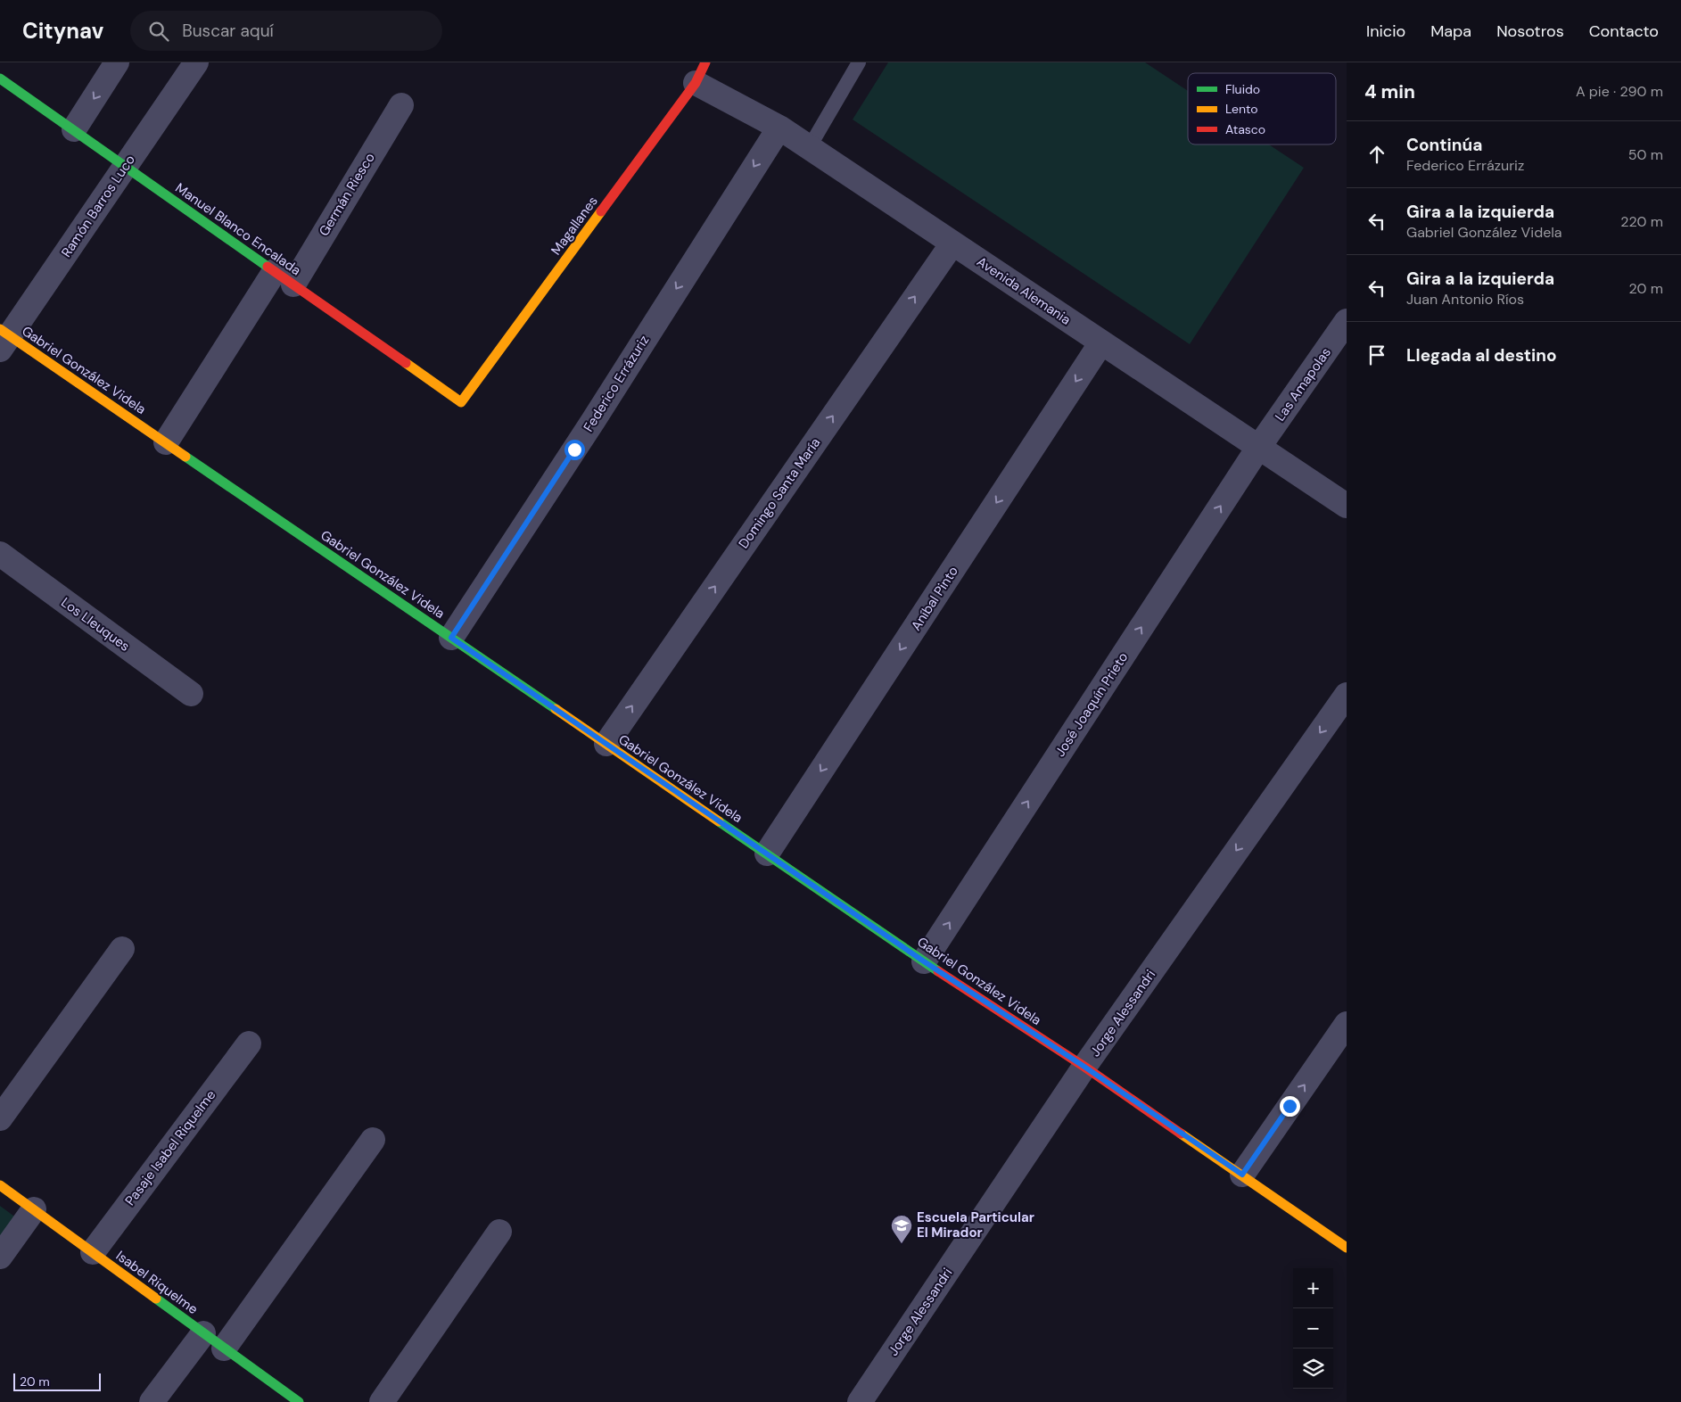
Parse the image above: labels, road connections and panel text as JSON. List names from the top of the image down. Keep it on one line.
{"streets":{"street":["Germán Riesco","Ramón Barros Luco","Magallanes","Manuel Blanco Encalada","Avenida Alemania","Gabriel González Videla","Federico Errázuriz","Las Amapolas","Domingo Santa María","Aníbal Pinto","Los Lleuques","José Joaquín Prieto","Jorge Alessandri","Pasaje Isabel Riquelme","Isabel Riquelme"]},"crossings":[["Germán Riesco","Manuel Blanco Encalada"],["Germán Riesco","Gabriel González Videla"],["Ramón Barros Luco","Manuel Blanco Encalada"],["Ramón Barros Luco","Gabriel González Videla"],["Magallanes","Manuel Blanco Encalada"],["Magallanes","Avenida Alemania"],["Avenida Alemania","Federico Errázuriz"],["Avenida Alemania","Las Amapolas"],["Avenida Alemania","Domingo Santa María"],["Avenida Alemania","Aníbal Pinto"],["Avenida Alemania","José Joaquín Prieto"],["Gabriel González Videla","Federico Errázuriz"],["Gabriel González Videla","Domingo Santa María"],["Gabriel González Videla","Aníbal Pinto"],["Gabriel González Videla","José Joaquín Prieto"],["Gabriel González Videla","Jorge Alessandri"],["Las Amapolas","José Joaquín Prieto"],["Pasaje Isabel Riquelme","Isabel Riquelme"]],"one_way":["Federico Errázuriz","Domingo Santa María","Aníbal Pinto","José Joaquín Prieto"],"places":{"school or university":["Escuela Particular El Mirador"]},"legend":["Fluido","Lento","Atasco"],"scale_bar":"20 m","page":{"header":"Citynav","search":"Buscar aquí","nav":["Inicio","Mapa","Nosotros","Contacto"],"heading":["4 min","A pie · 290 m"],"list":[["Continúa","Federico Errázuriz","50 m"],["Gira a la izquierda","Gabriel González Videla","220 m"],["Gira a la izquierda","Juan Antonio Ríos","20 m"],"Llegada al destino"],"map_buttons":["+","−"],"scale":"20 m"}}
